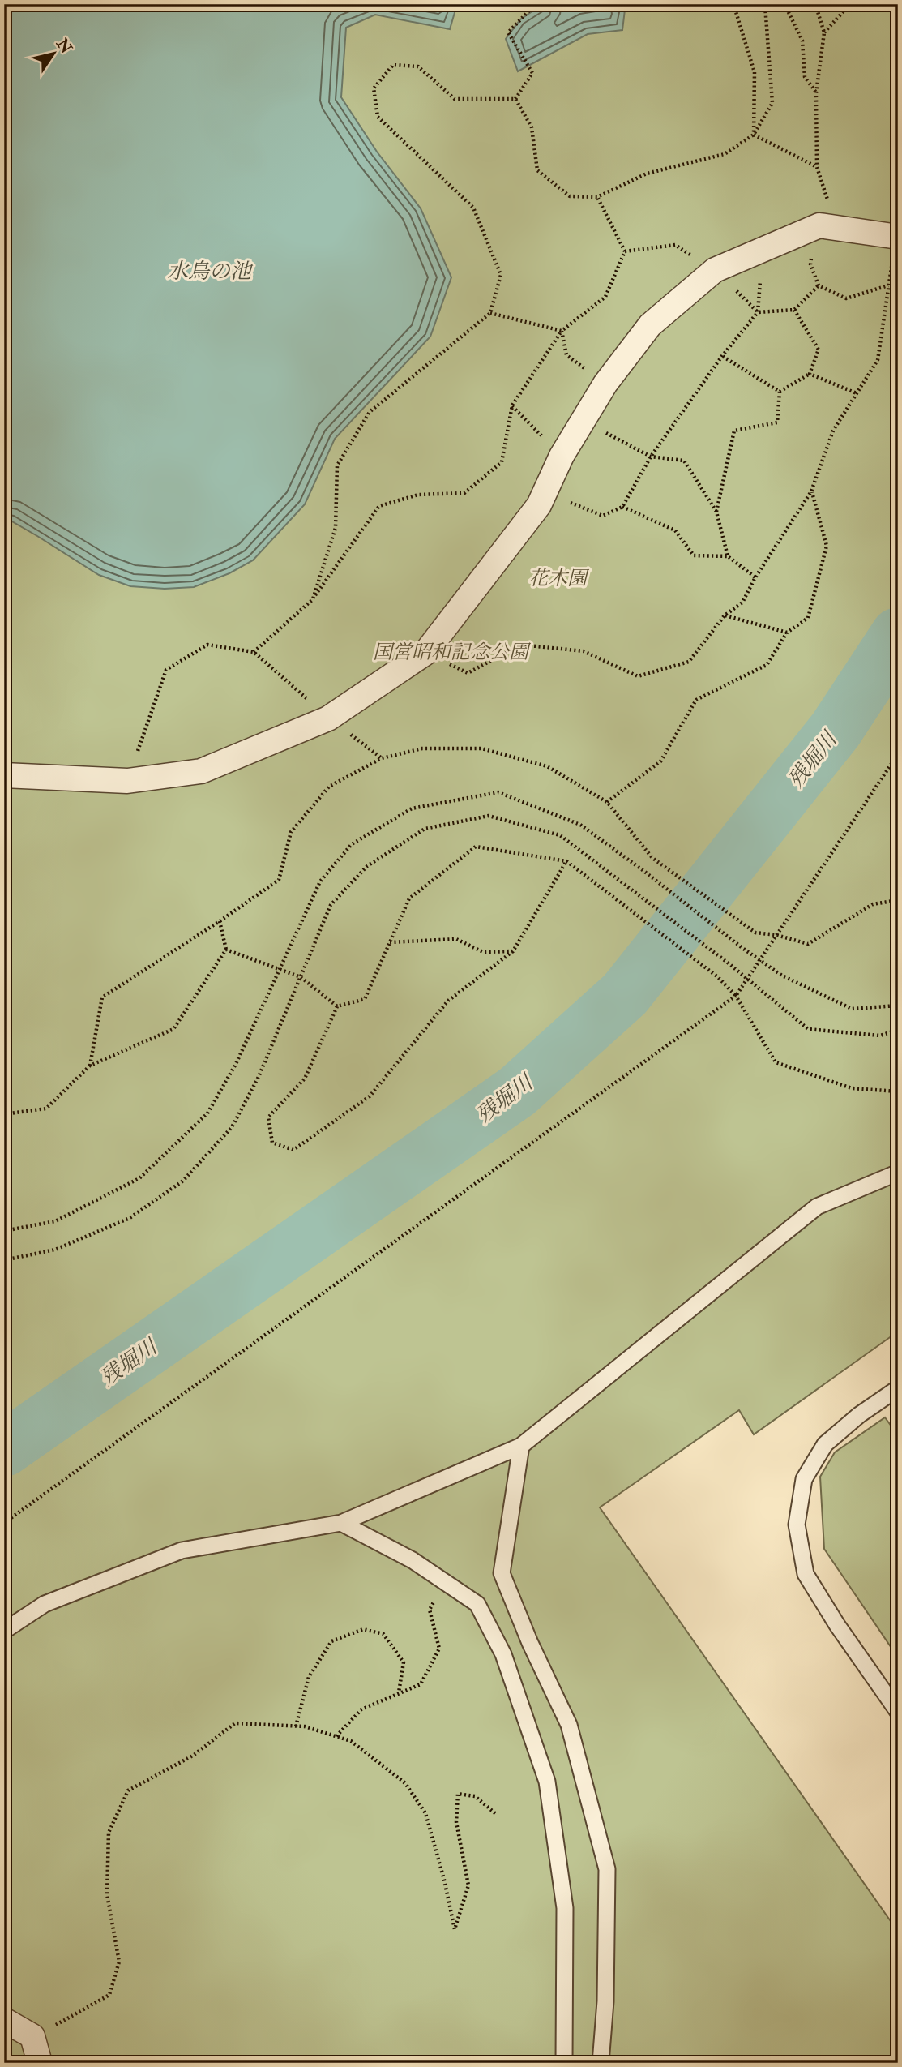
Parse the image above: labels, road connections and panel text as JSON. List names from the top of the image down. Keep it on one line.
{"water":["水鳥の池","残堀川"],"parks":["花木園","国営昭和記念公園"],"north":"top right"}
